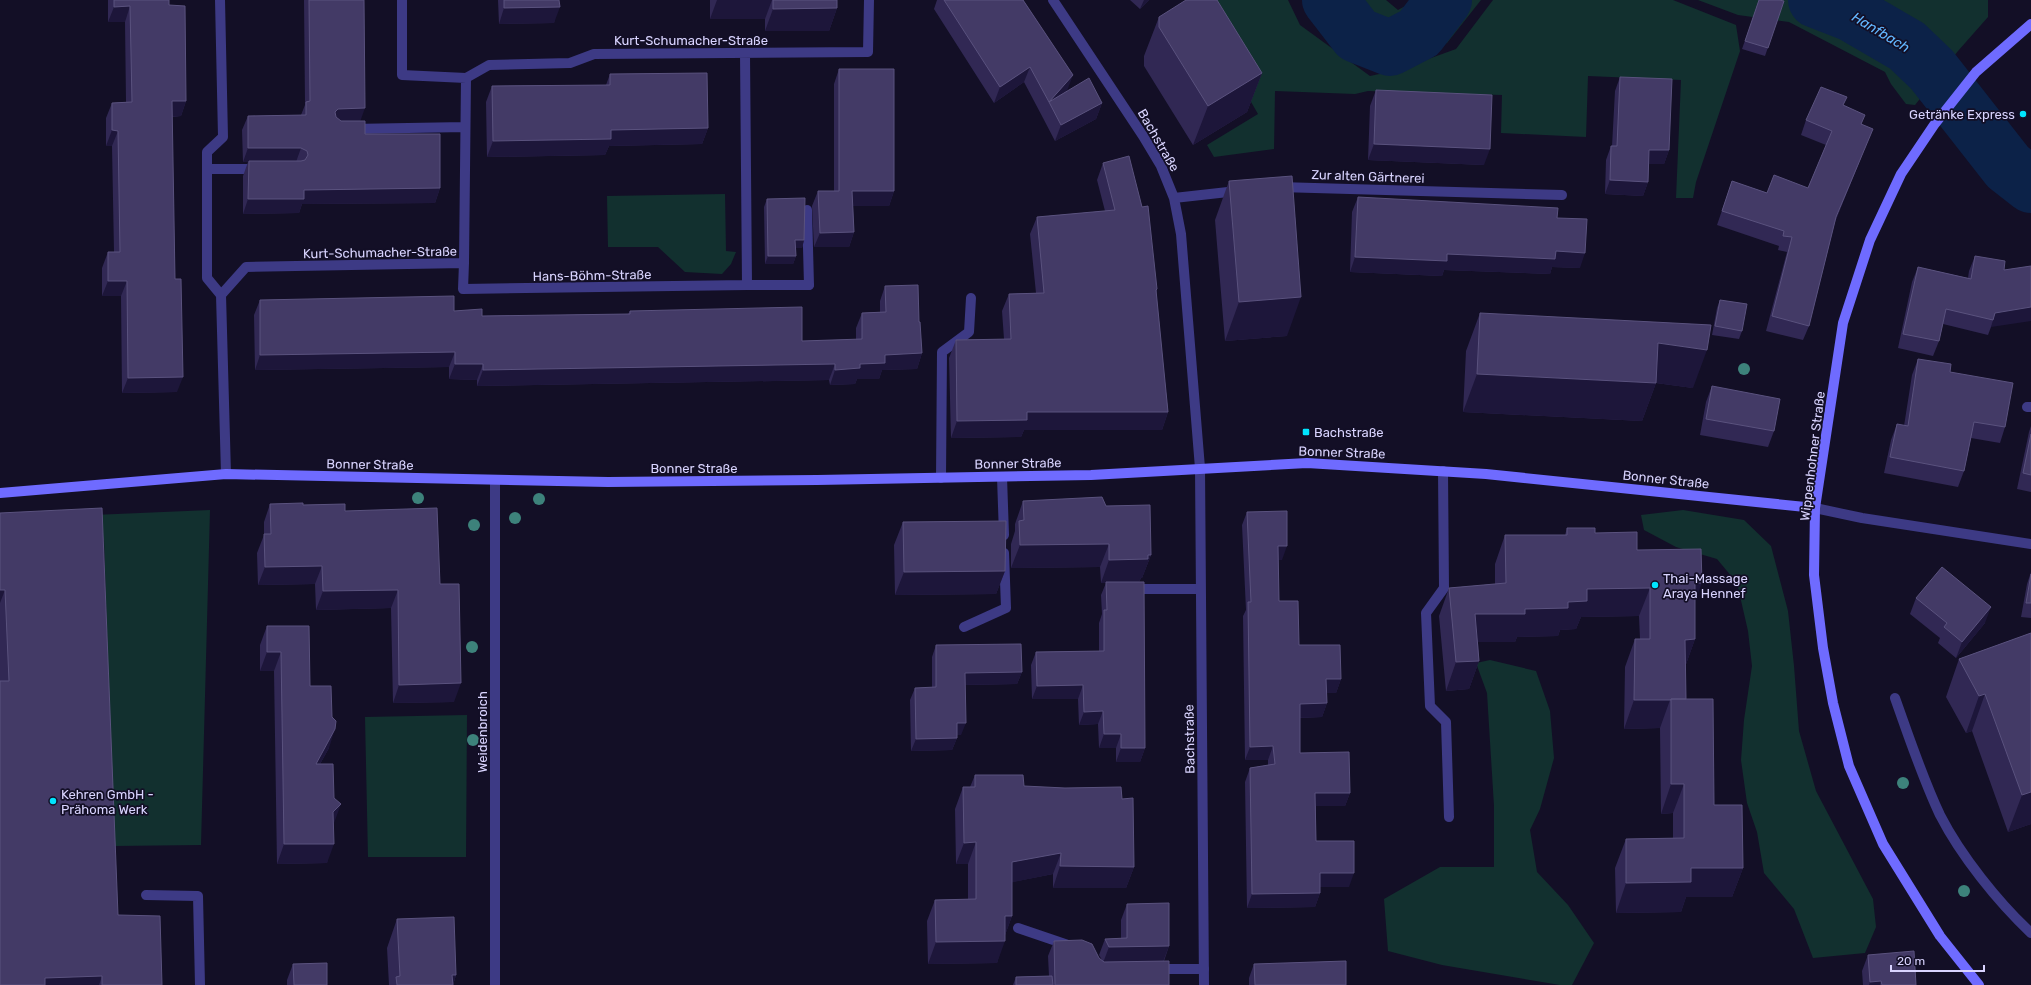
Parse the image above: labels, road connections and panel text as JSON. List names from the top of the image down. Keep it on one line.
{"streets":{"main road":["Bonner Straße","Wippenhohner Straße"],"street":["Kurt-Schumacher-Straße","Bachstraße","Zur alten Gärtnerei","Hans-Böhm-Straße","Weidenbroich"]},"crossings":[["Kurt-Schumacher-Straße","Hans-Böhm-Straße"],["Bachstraße","Bonner Straße"],["Bonner Straße","Wippenhohner Straße"],["Bonner Straße","Weidenbroich"]],"water":["Hanfbach"],"places":{"other":["Getränke Express","Thai-Massage Araya Hennef","Kehren GmbH - Prähoma Werk"],"transit":["Bachstraße"]},"scale_bar":"20 m"}
